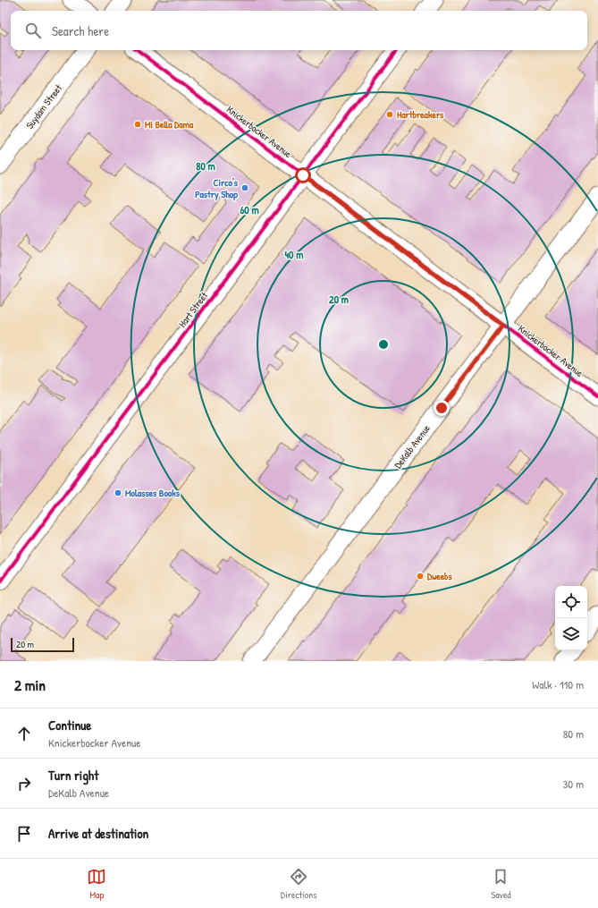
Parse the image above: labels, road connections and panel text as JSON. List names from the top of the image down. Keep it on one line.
{"streets":{"street":["Suydam Street","Knickerbocker Avenue","Hart Street","DeKalb Avenue"]},"crossings":[["Knickerbocker Avenue","Hart Street"],["Knickerbocker Avenue","DeKalb Avenue"]],"places":["Hartbreakers","Mi Bella Dama","Circo's Pastry Shop","Molasses Books","Dweebs"],"scale_bar":"20 m","page":{"search":"Search here","scale":"20 m","heading":["2 min","Walk · 110 m"],"list":[["Continue","Knickerbocker Avenue","80 m"],["Turn right","DeKalb Avenue","30 m"],"Arrive at destination"],"nav":["Map","Directions","Saved"]},"rings":["80 m","60 m","40 m","20 m"]}
